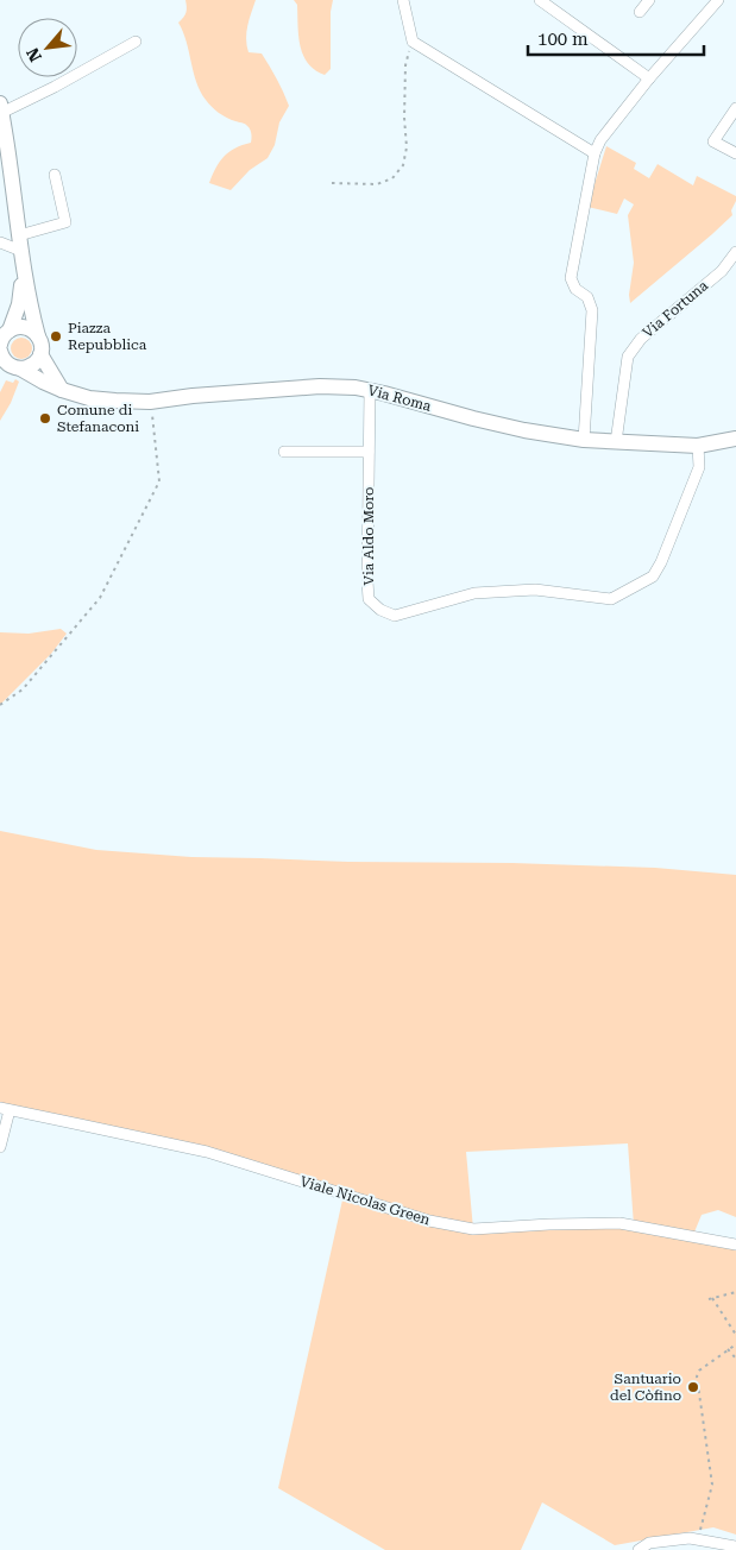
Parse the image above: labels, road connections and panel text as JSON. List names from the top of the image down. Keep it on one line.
{"streets":{"street":["Via Fortuna","Via Roma","Via Aldo Moro","Viale Nicolas Green"]},"crossings":[["Via Fortuna","Via Roma"],["Via Roma","Via Aldo Moro"]],"places":["Piazza Repubblica","Comune di Stefanaconi","Santuario del Còfino"],"scale_bar":"100 m","north":"bottom left"}
